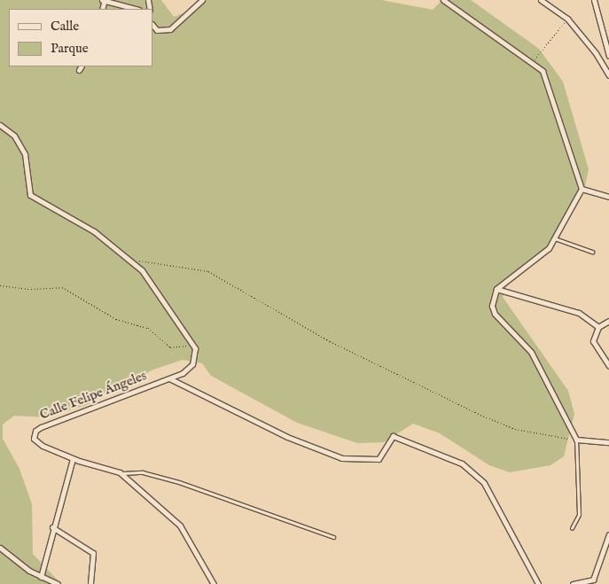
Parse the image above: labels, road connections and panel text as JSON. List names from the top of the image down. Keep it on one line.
{"streets":{"street":["Calle Felipe Ángeles"]},"legend":["Calle","Parque"]}
